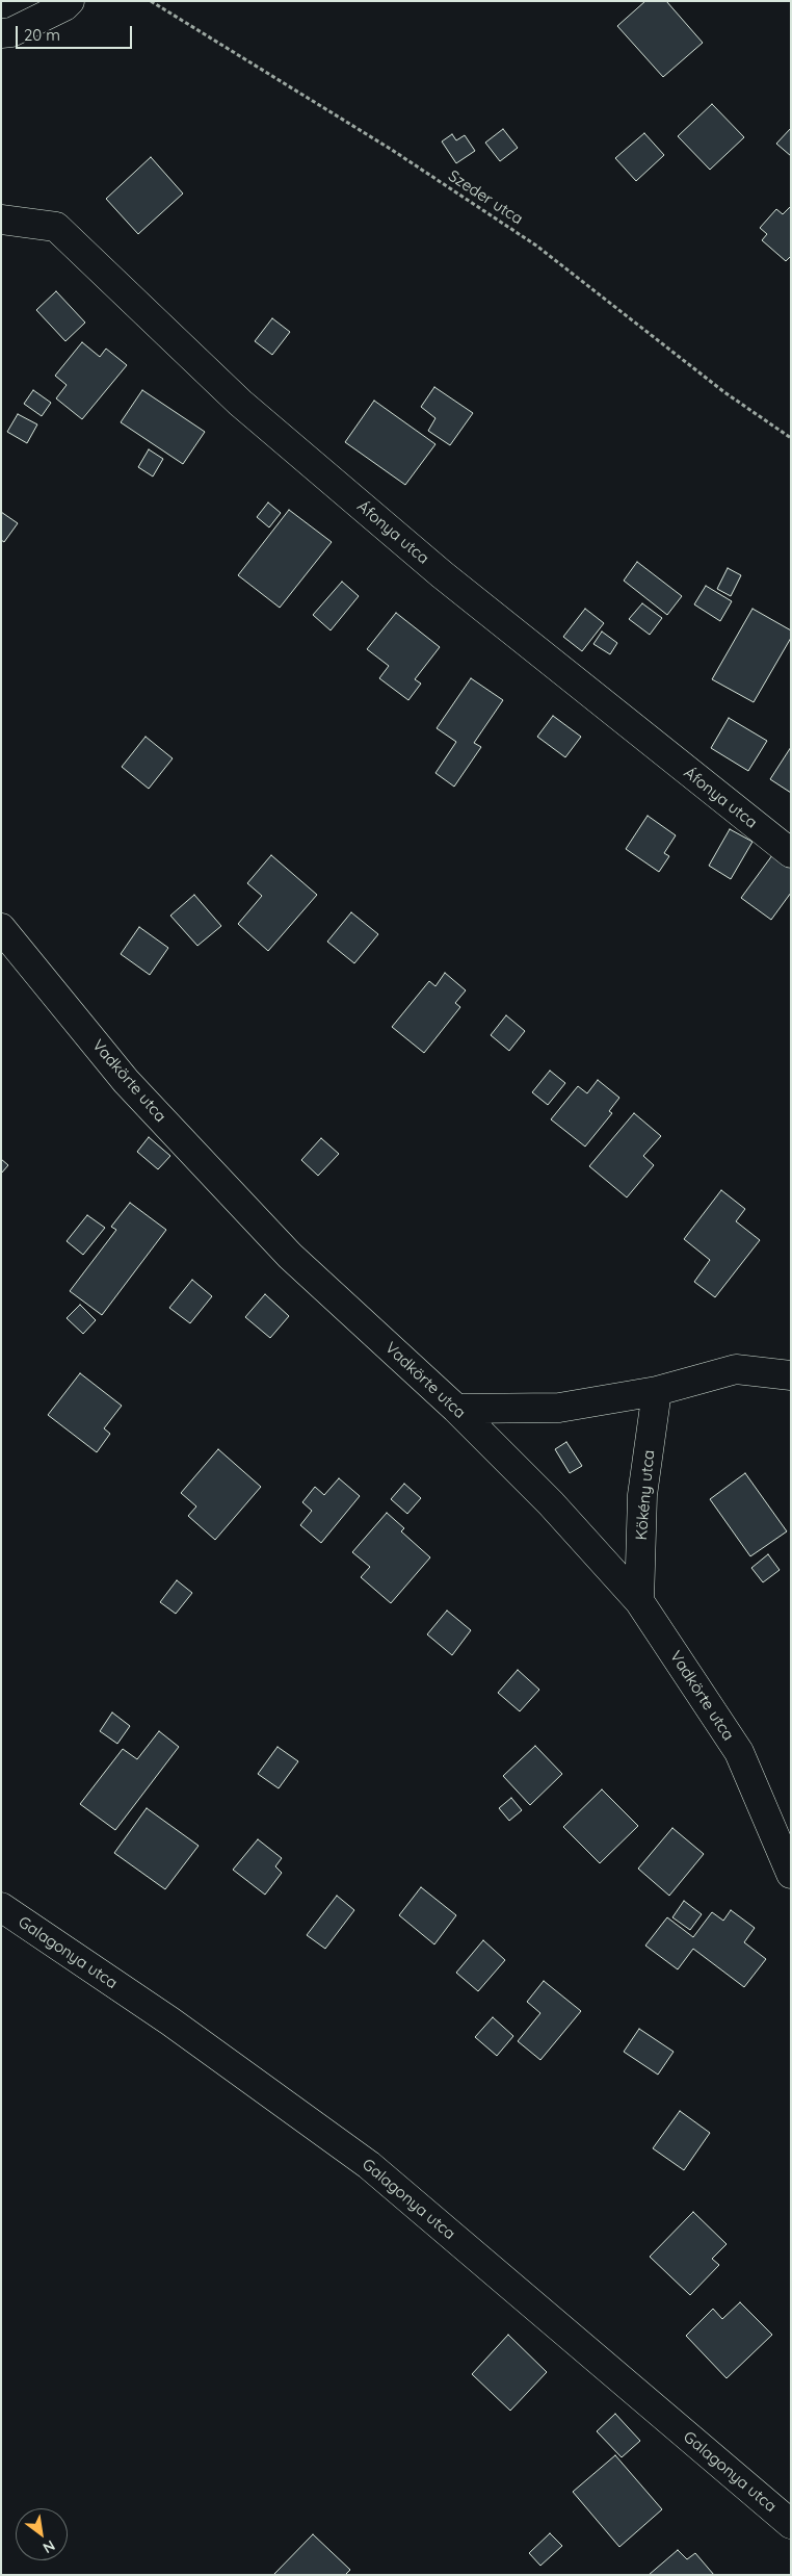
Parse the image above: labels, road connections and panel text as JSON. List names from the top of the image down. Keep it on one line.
{"streets":{"street":["Áfonya utca","Vadkörte utca","Kökény utca","Galagonya utca"],"path":["Szeder utca"]},"crossings":[["Vadkörte utca","Kökény utca"]],"scale_bar":"20 m","north":"bottom right"}
